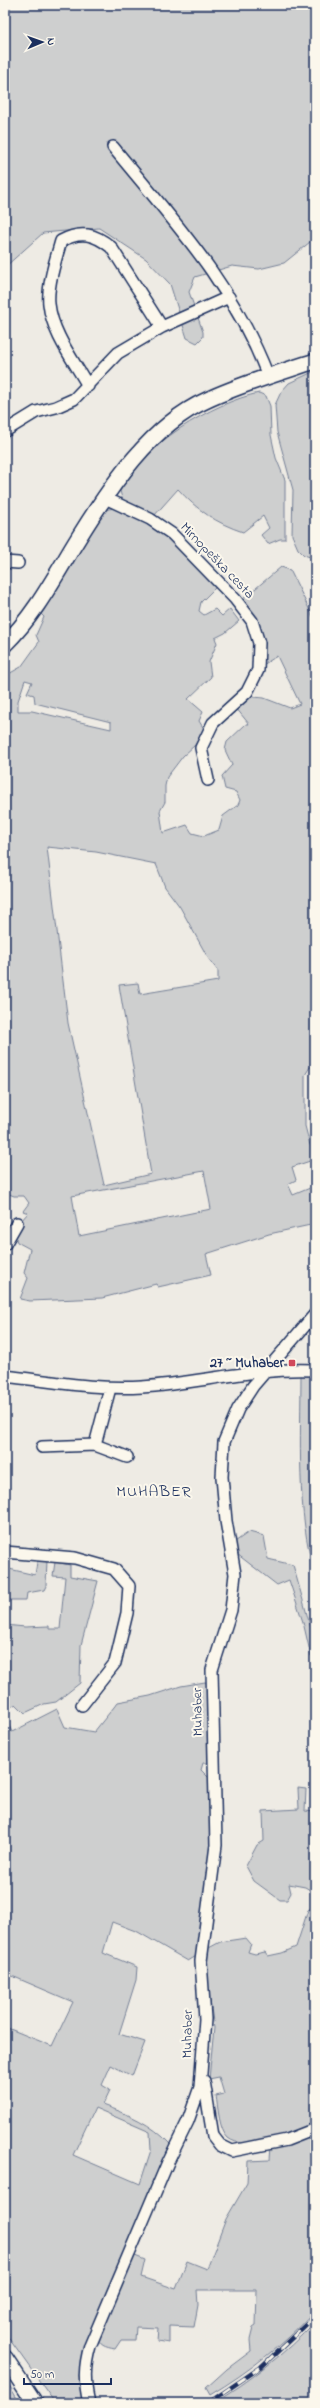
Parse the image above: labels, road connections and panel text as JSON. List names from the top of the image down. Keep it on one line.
{"streets":{"street":["Mirnopeška cesta","Muhaber"]},"districts":["MUHABER"],"places":{"transit":["27 ~ Muhaber"]},"scale_bar":"50 m","north":"right"}
